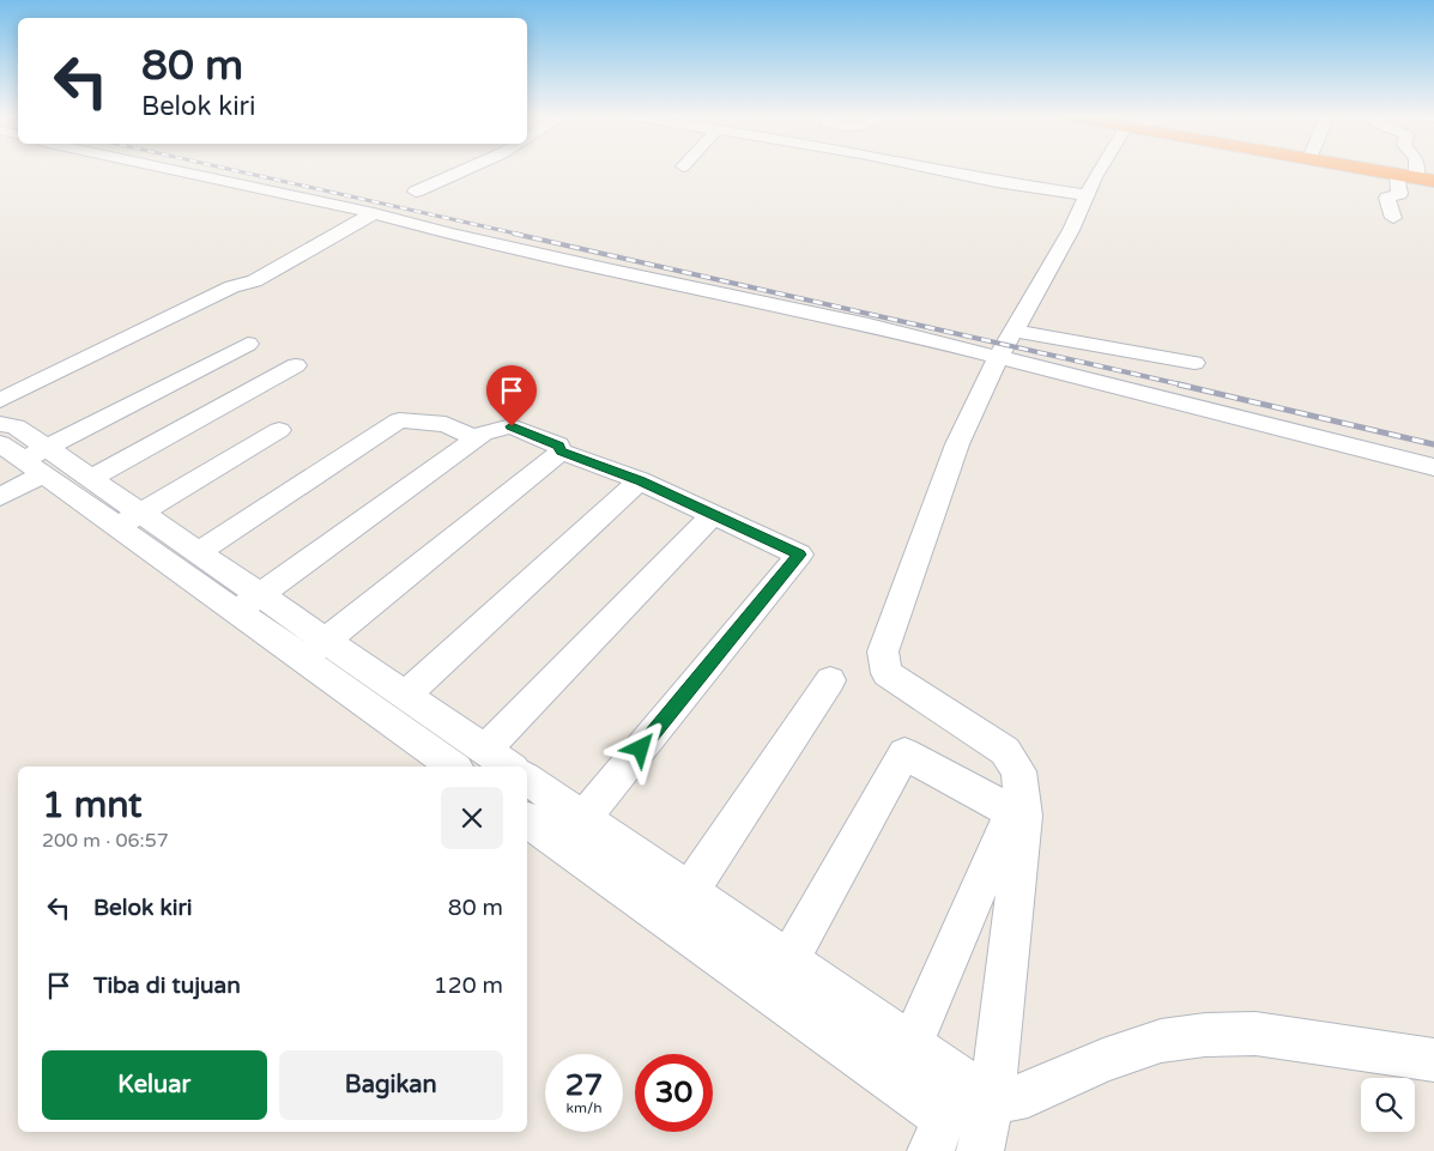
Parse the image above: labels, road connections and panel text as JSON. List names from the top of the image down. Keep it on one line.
{"page":{"turn":["80 m","Belok kiri"],"heading":["1 mnt","200 m · 06:57"],"list":[{"name":"Belok kiri","value":"80 m"},{"name":"Tiba di tujuan","value":"120 m"}],"buttons":["Keluar","Bagikan"],"speed":"27 km/h","limit":"30"}}
